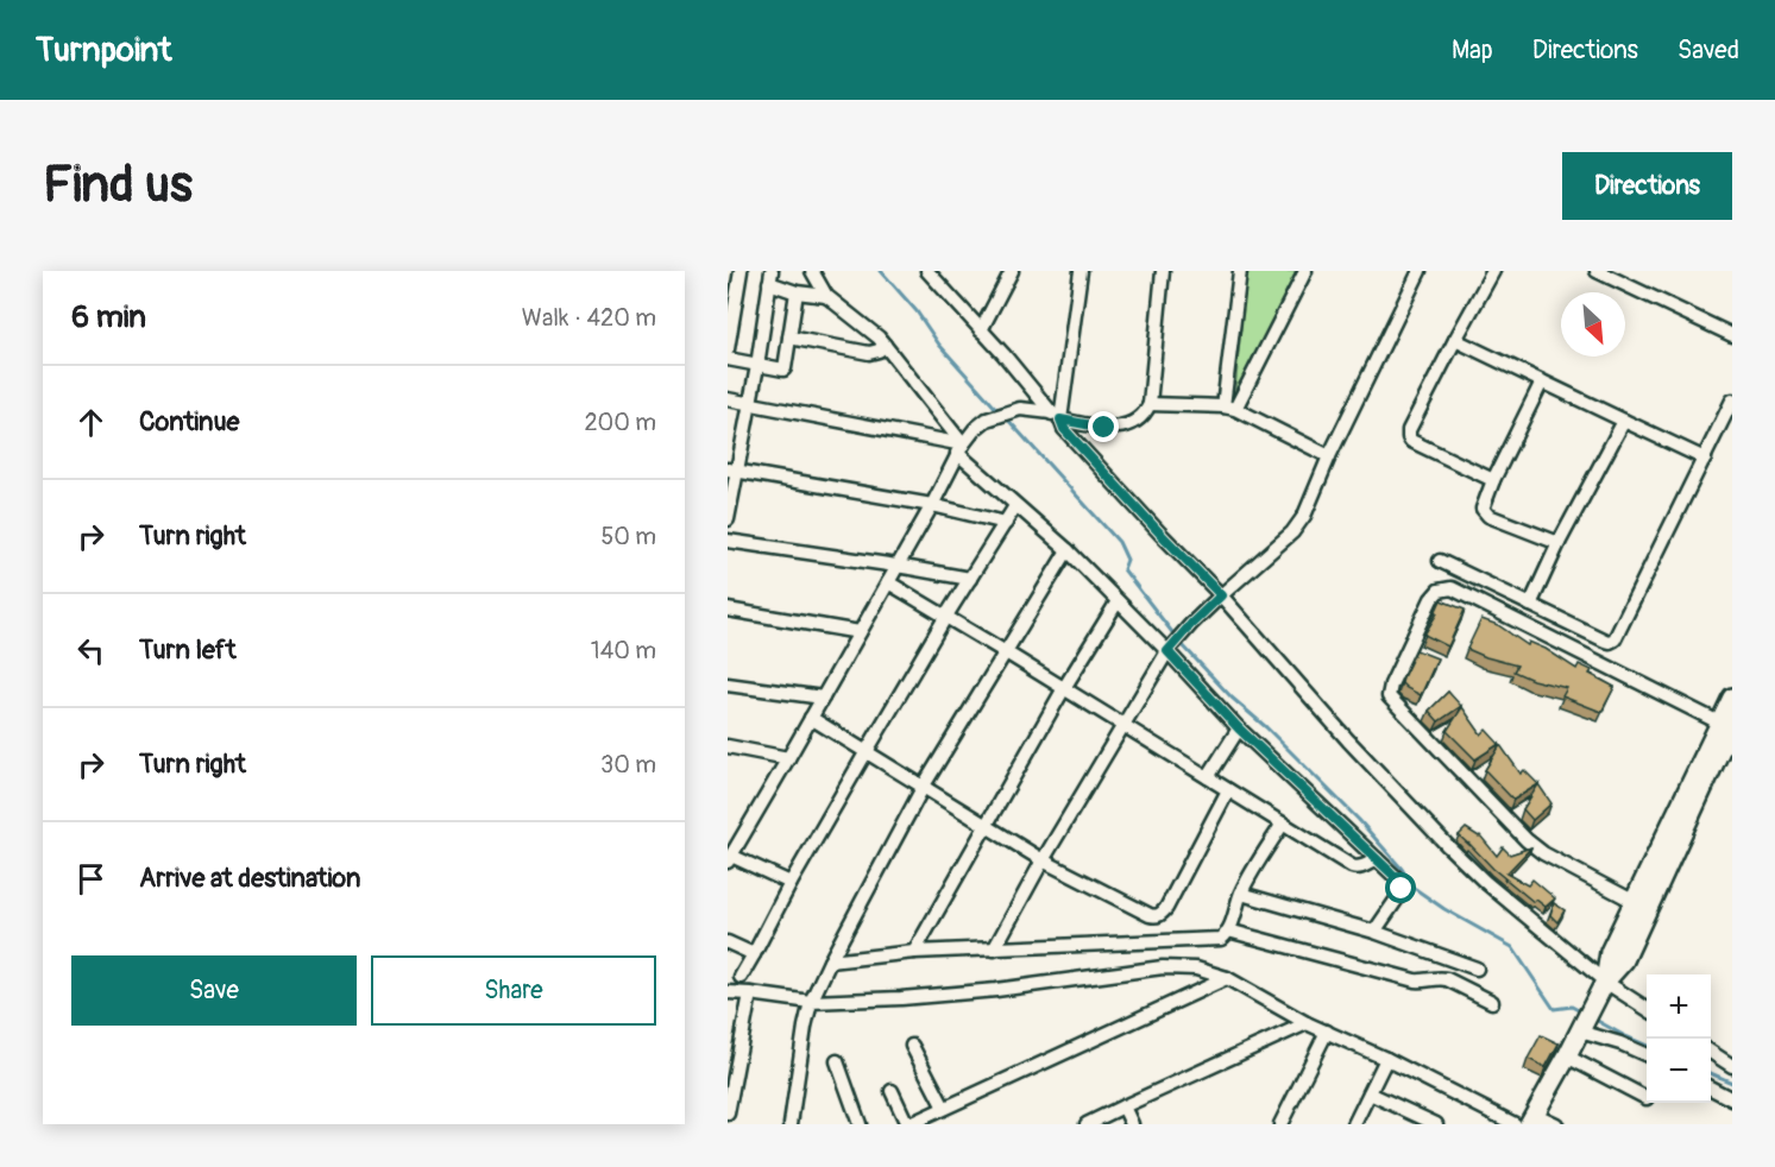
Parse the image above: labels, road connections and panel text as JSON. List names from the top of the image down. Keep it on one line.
{"north":"bottom right","page":{"header":"Turnpoint","nav":["Map","Directions","Saved"],"buttons":["Directions",["Save","Share"]],"title":"Find us","heading":["6 min","Walk · 420 m"],"list":[["Continue","200 m"],["Turn right","50 m"],["Turn left","140 m"],["Turn right","30 m"],"Arrive at destination"],"map_buttons":["+","−"]}}
